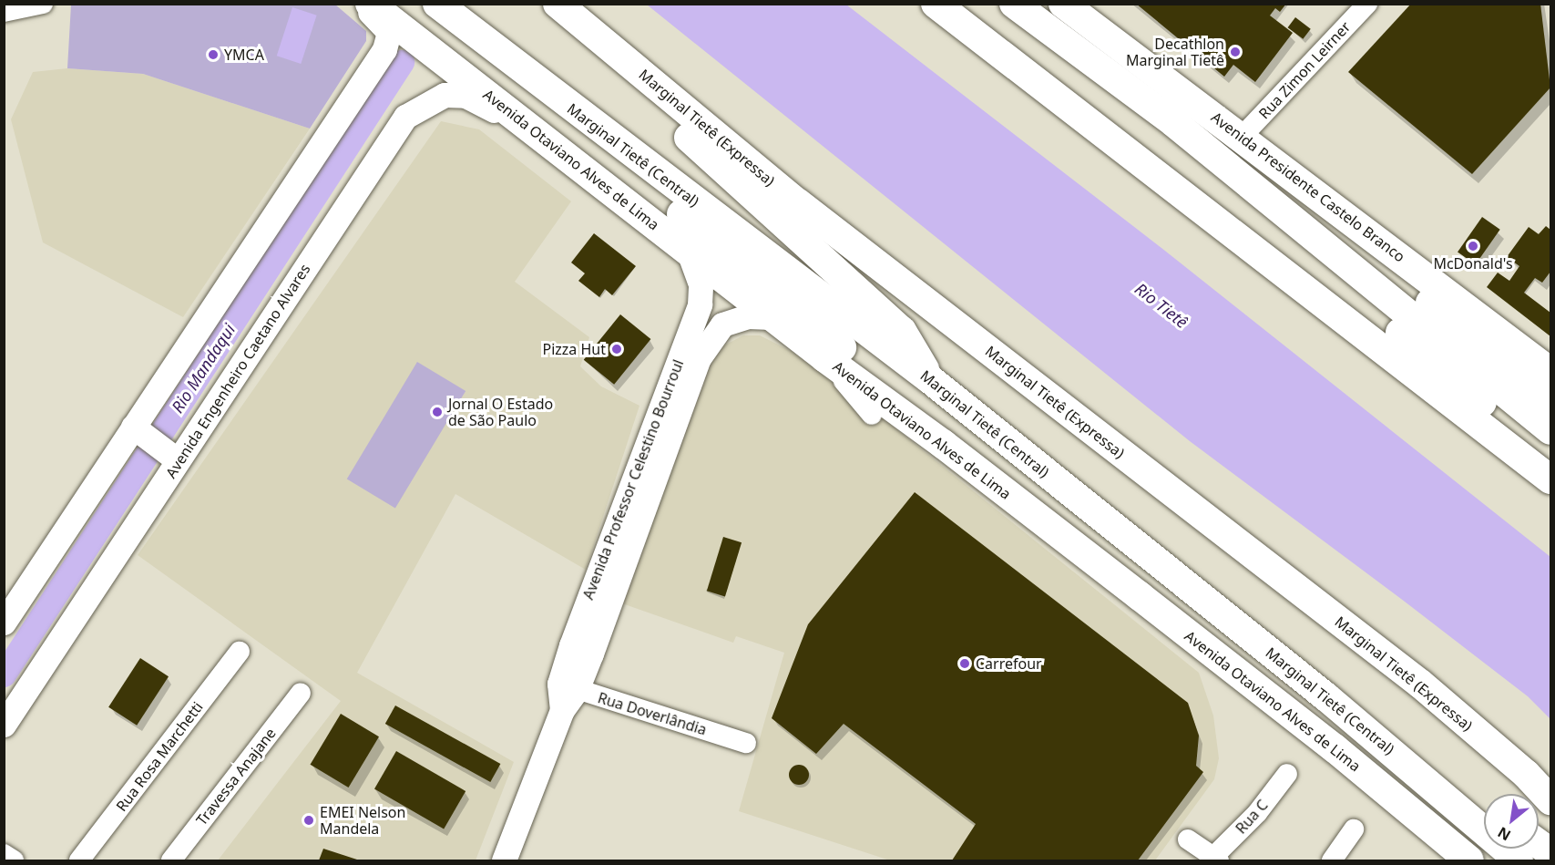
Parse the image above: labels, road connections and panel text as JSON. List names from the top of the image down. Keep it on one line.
{"streets":{"highway":["Marginal Tietê (Expressa)","Marginal Tietê (Central)","Avenida Otaviano Alves de Lima","Avenida Presidente Castelo Branco"],"main road":["Avenida Engenheiro Caetano Alvares","Avenida Professor Celestino Bourroul"],"street":["Rua Zimon Leirner","Rua Doverlândia","Rua Rosa Marchetti","Travessa Anajane","Rua C"]},"crossings":[["Rua Zimon Leirner","Avenida Presidente Castelo Branco"],["Avenida Otaviano Alves de Lima","Avenida Engenheiro Caetano Alvares"],["Avenida Otaviano Alves de Lima","Avenida Professor Celestino Bourroul"],["Avenida Professor Celestino Bourroul","Rua Doverlândia"]],"water":["Rio Tietê","Rio Mandaqui"],"places":["Decathlon Marginal Tietê","YMCA","McDonald's","Pizza Hut","Jornal O Estado de São Paulo","Carrefour","EMEI Nelson Mandela"],"north":"bottom left"}
